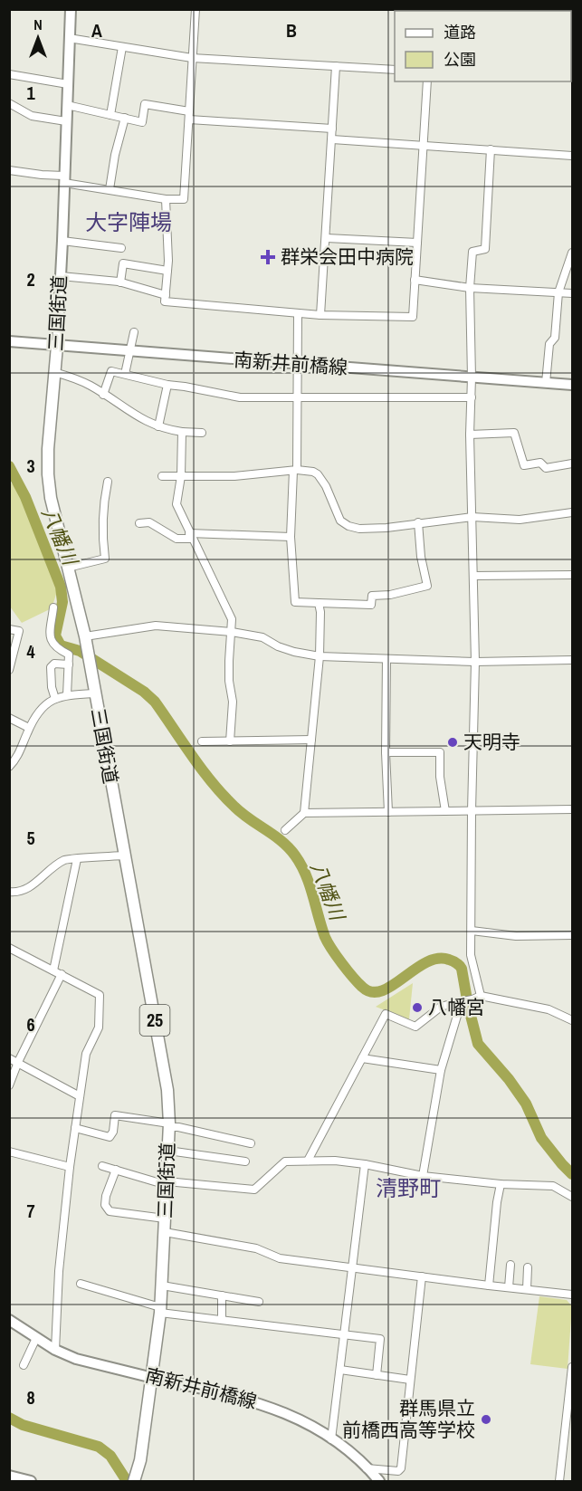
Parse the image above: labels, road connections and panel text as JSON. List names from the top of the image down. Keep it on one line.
{"streets":{"main road":["三国街道","南新井前橋線","25"]},"crossings":[["三国街道","南新井前橋線"]],"districts":["大字陣場","清野町"],"water":["八幡川"],"places":{"health":["群栄会田中病院"],"other":["天明寺","八幡宮","群馬県立 前橋西高等学校"]},"legend":["道路","公園"],"north":"top","grid":{"columns":["A","B"],"rows":["1","2","3","4","5","6","7","8"]}}
